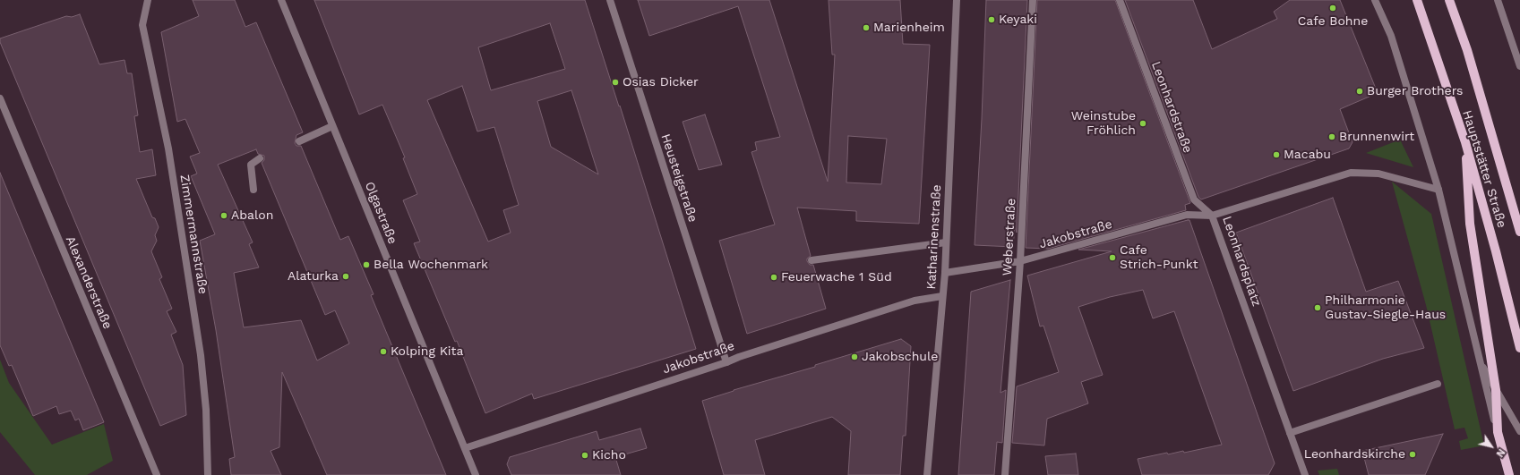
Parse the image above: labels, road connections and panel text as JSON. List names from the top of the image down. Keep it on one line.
{"streets":{"main road":["Hauptstätter Straße"],"street":["Leonhardstraße","Heusteigstraße","Olgastraße","Zimmermannstraße","Jakobstraße","Katharinenstraße","Weberstraße","Leonhardsplatz","Alexanderstraße"]},"crossings":[["Leonhardstraße","Jakobstraße"],["Leonhardstraße","Leonhardsplatz"],["Heusteigstraße","Jakobstraße"],["Olgastraße","Jakobstraße"],["Jakobstraße","Katharinenstraße"],["Jakobstraße","Weberstraße"],["Jakobstraße","Leonhardsplatz"]],"places":["Cafe Bohne","Keyaki","Marienheim","Osias Dicker","Burger Brothers","Weinstube Fröhlich","Brunnenwirt","Macabu","Abalon","Cafe Strich-Punkt","Bella Wochenmark","Alaturka","Feuerwache 1 Süd","Philharmonie Gustav-Siegle-Haus","Kolping Kita","Jakobschule","Leonhardskirche","Kicho"],"north":"bottom right"}
